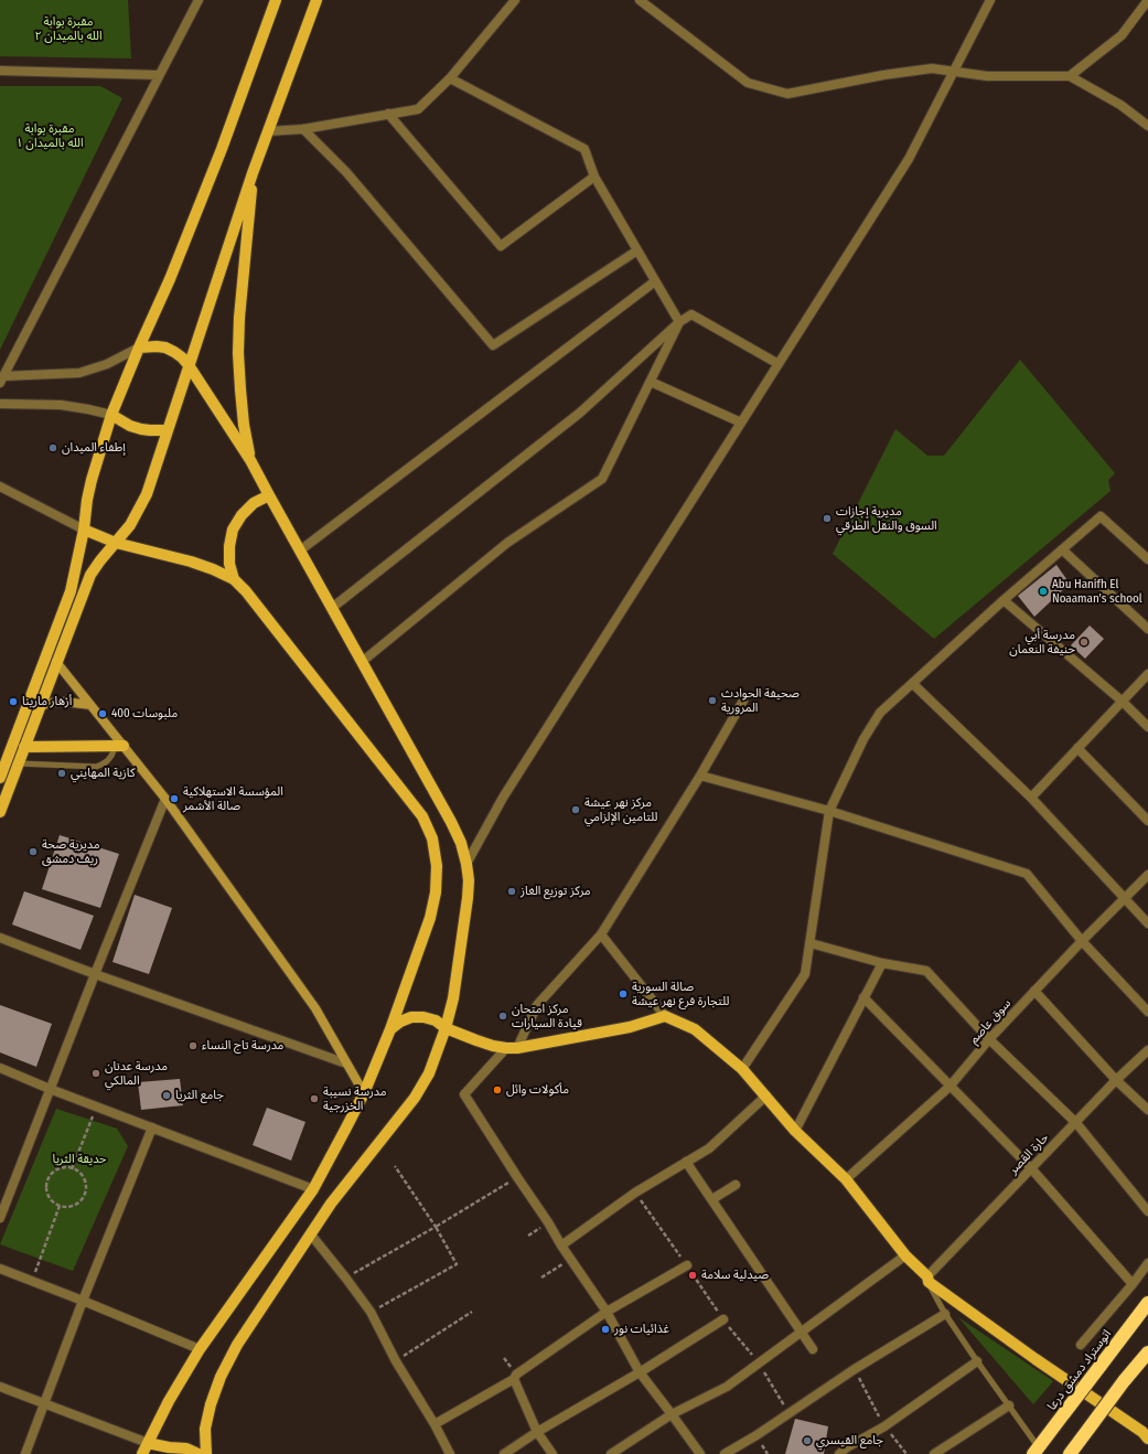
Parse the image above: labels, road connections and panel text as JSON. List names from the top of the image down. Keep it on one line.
{"streets":{"highway":["اتوستراد دمشق درعا"],"street":["سوق عاصم","حارة القصر"]},"parks":["مقبرة بوابة الله بالميدان ٢","مقبرة بوابة الله بالميدان ١","حديقة الثريا"],"places":["إطفاء الميدان","مديرية إجازات السوق والنقل الطرقي","Abu Hanifh El Noaaman's school","مدرسة أبي حنيفة النعمان","صحيفة الحوادث المرورية","أزهار مارينا","ملبوسات 400","كازية المهايني","المؤسسة الاستهلاكية صالة الأشمر","مركز نهر عيشة للتامين الإلزامي","مديرية صحة ريف دمشق","مركز توزيع الغاز","صالة السورية للتجارة فرع نهر عيشة","مركز امتحان قيادة السيارات","مدرسة تاج النساء","مدرسة عدنان المالكي","مأكولات وائل","جامع الثريا","مدرسة نسيبة الخزرجية","صيدلية سلامة","غذائيات نور","جامع القيسري"]}
